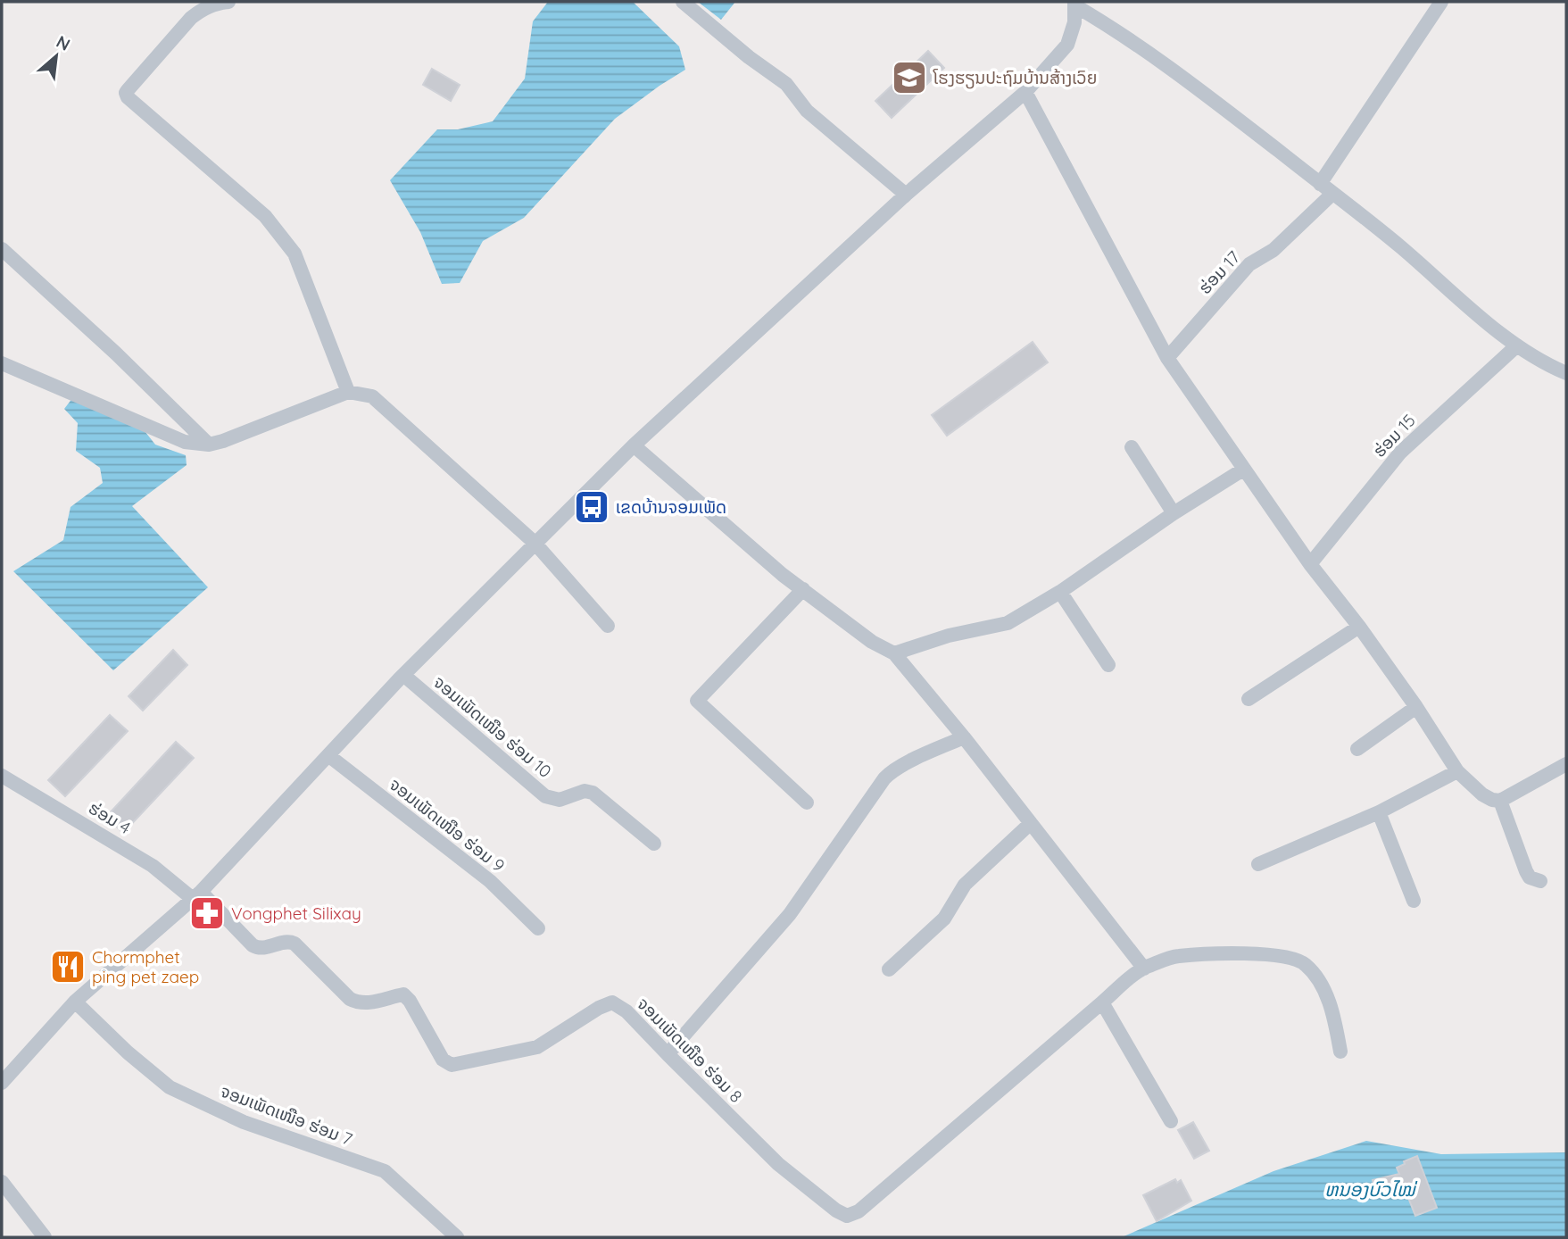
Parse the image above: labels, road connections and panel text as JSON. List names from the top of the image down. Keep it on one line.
{"streets":{"street":["ຮ່ອມ 17","ຮ່ອມ 15","ຈອມເພັດເໜືອ ຮ່ອມ 10","ຮ່ອມ 4","ຈອມເພັດເໜືອ ຮ່ອມ 9","ຈອມເພັດເໜືອ ຮ່ອມ 8","ຈອມເພັດເໜືອ ຮ່ອມ 7"]},"crossings":[["ຮ່ອມ 4","ຈອມເພັດເໜືອ ຮ່ອມ 8"]],"water":["ຫນອງບົວໄໝ່"],"places":{"school or university":["ໂຮງຮຽນປະຖົມບ້ານສ້າງເວົຍ"],"bus stop":["ເຂດບ້ານຈອມເພັດ"],"pharmacy":["Vongphet Silixay"],"restaurant":["Chormphet ping pet zaep"]},"north":"top right"}
